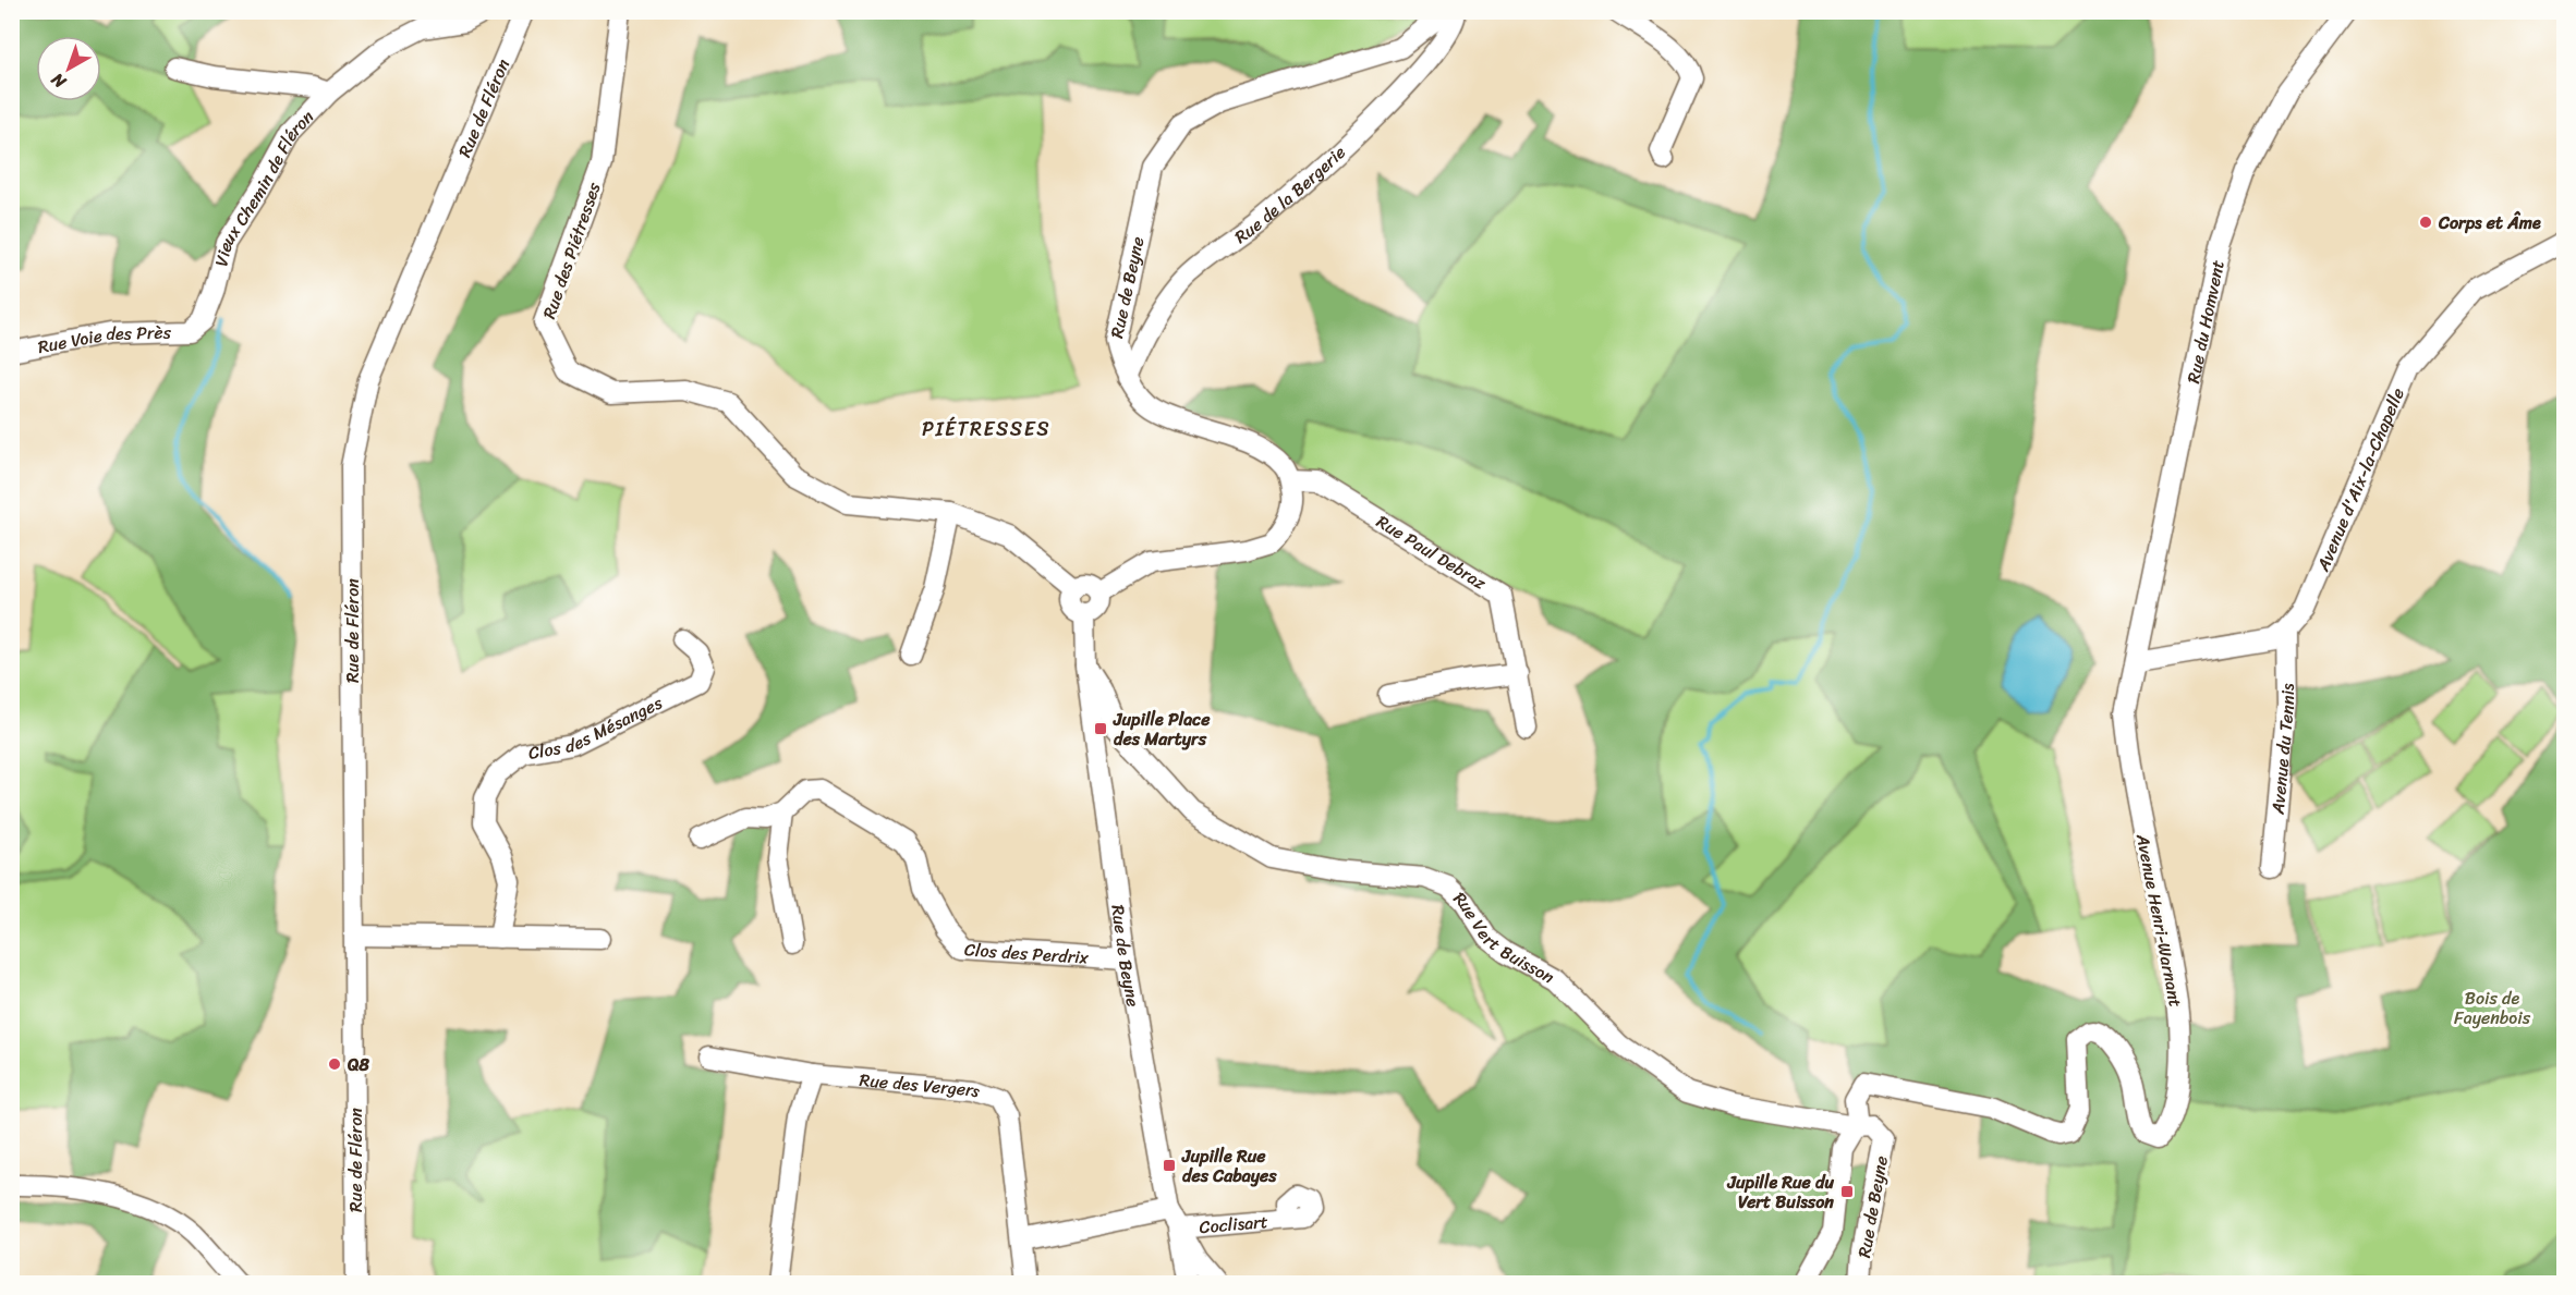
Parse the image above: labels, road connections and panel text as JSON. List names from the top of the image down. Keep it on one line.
{"streets":{"street":["Rue de Fléron","Vieux Chemin de Fléron","Rue de la Bergerie","Rue des Piétresses","Rue de Beyne","Rue du Homvent","Rue Voie des Près","Avenue d'Aix-la-Chapelle","Rue Paul Debraz","Clos des Mésanges","Avenue du Tennis","Avenue Henri-Warnant","Rue Vert Buisson","Clos des Perdrix","Rue des Vergers","Coclisart"]},"crossings":[["Vieux Chemin de Fléron","Rue Voie des Près"],["Rue de la Bergerie","Rue de Beyne"],["Rue des Piétresses","Rue de Beyne"],["Rue de Beyne","Rue Paul Debraz"],["Rue de Beyne","Avenue Henri-Warnant"],["Rue de Beyne","Rue Vert Buisson"],["Rue de Beyne","Clos des Perdrix"],["Rue de Beyne","Coclisart"],["Rue du Homvent","Avenue Henri-Warnant"],["Avenue d'Aix-la-Chapelle","Avenue du Tennis"],["Avenue Henri-Warnant","Rue Vert Buisson"]],"districts":["PIÉTRESSES"],"parks":["Bois de Fayenbois"],"places":{"other":["Corps et Âme","Q8"],"transit":["Jupille Place des Martyrs","Jupille Rue des Cabayes","Jupille Rue du Vert Buisson"]},"north":"bottom left"}
